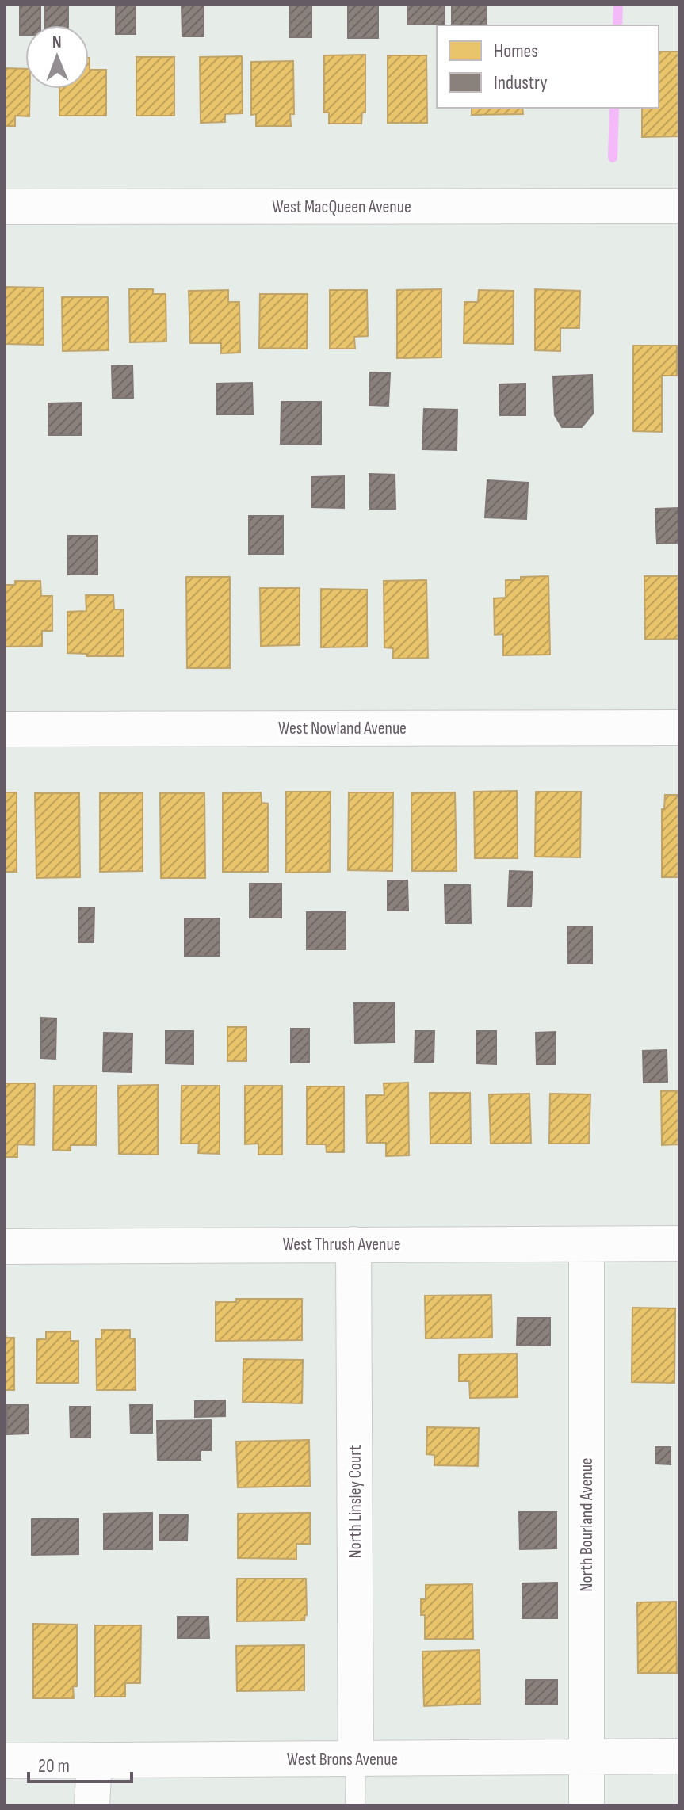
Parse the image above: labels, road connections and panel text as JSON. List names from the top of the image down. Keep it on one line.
{"streets":{"street":["West MacQueen Avenue","West Nowland Avenue","West Thrush Avenue","North Linsley Court","North Bourland Avenue","West Brons Avenue"]},"crossings":[["West Thrush Avenue","North Linsley Court"],["West Thrush Avenue","North Bourland Avenue"],["North Linsley Court","West Brons Avenue"],["North Bourland Avenue","West Brons Avenue"]],"legend":["Homes","Industry"],"scale_bar":"20 m","north":"top"}
